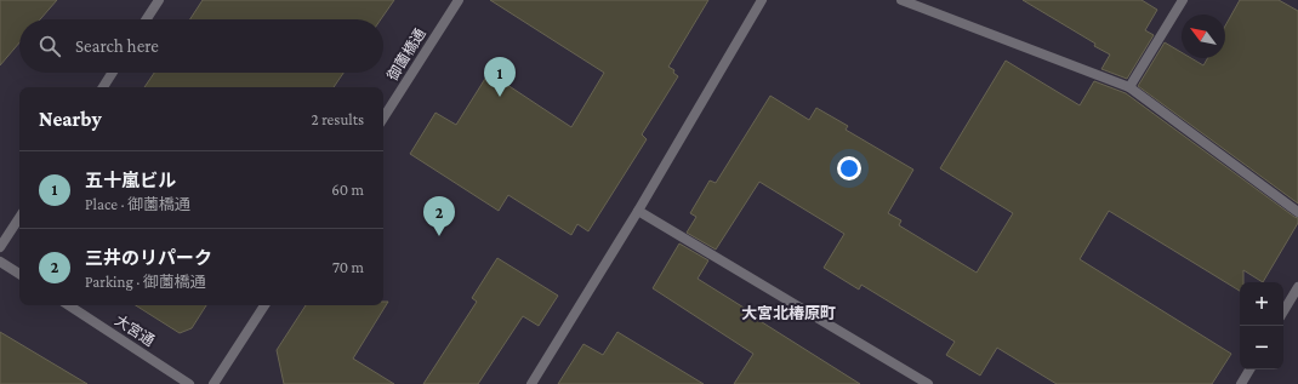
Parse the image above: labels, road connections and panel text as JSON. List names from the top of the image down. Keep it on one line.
{"streets":{"street":["御薗橋通","大宮通"]},"districts":["大宮北椿原町"],"north":"top left","page":{"search":"Search here","pins":["1","2"],"heading":["Nearby","2 results"],"list":[{"mark":"1","name":"五十嵐ビル","note":"Place · 御薗橋通","value":"60 m"},{"mark":"2","name":"三井のリパーク","note":"Parking · 御薗橋通","value":"70 m"}],"map_buttons":["+","−"]}}
